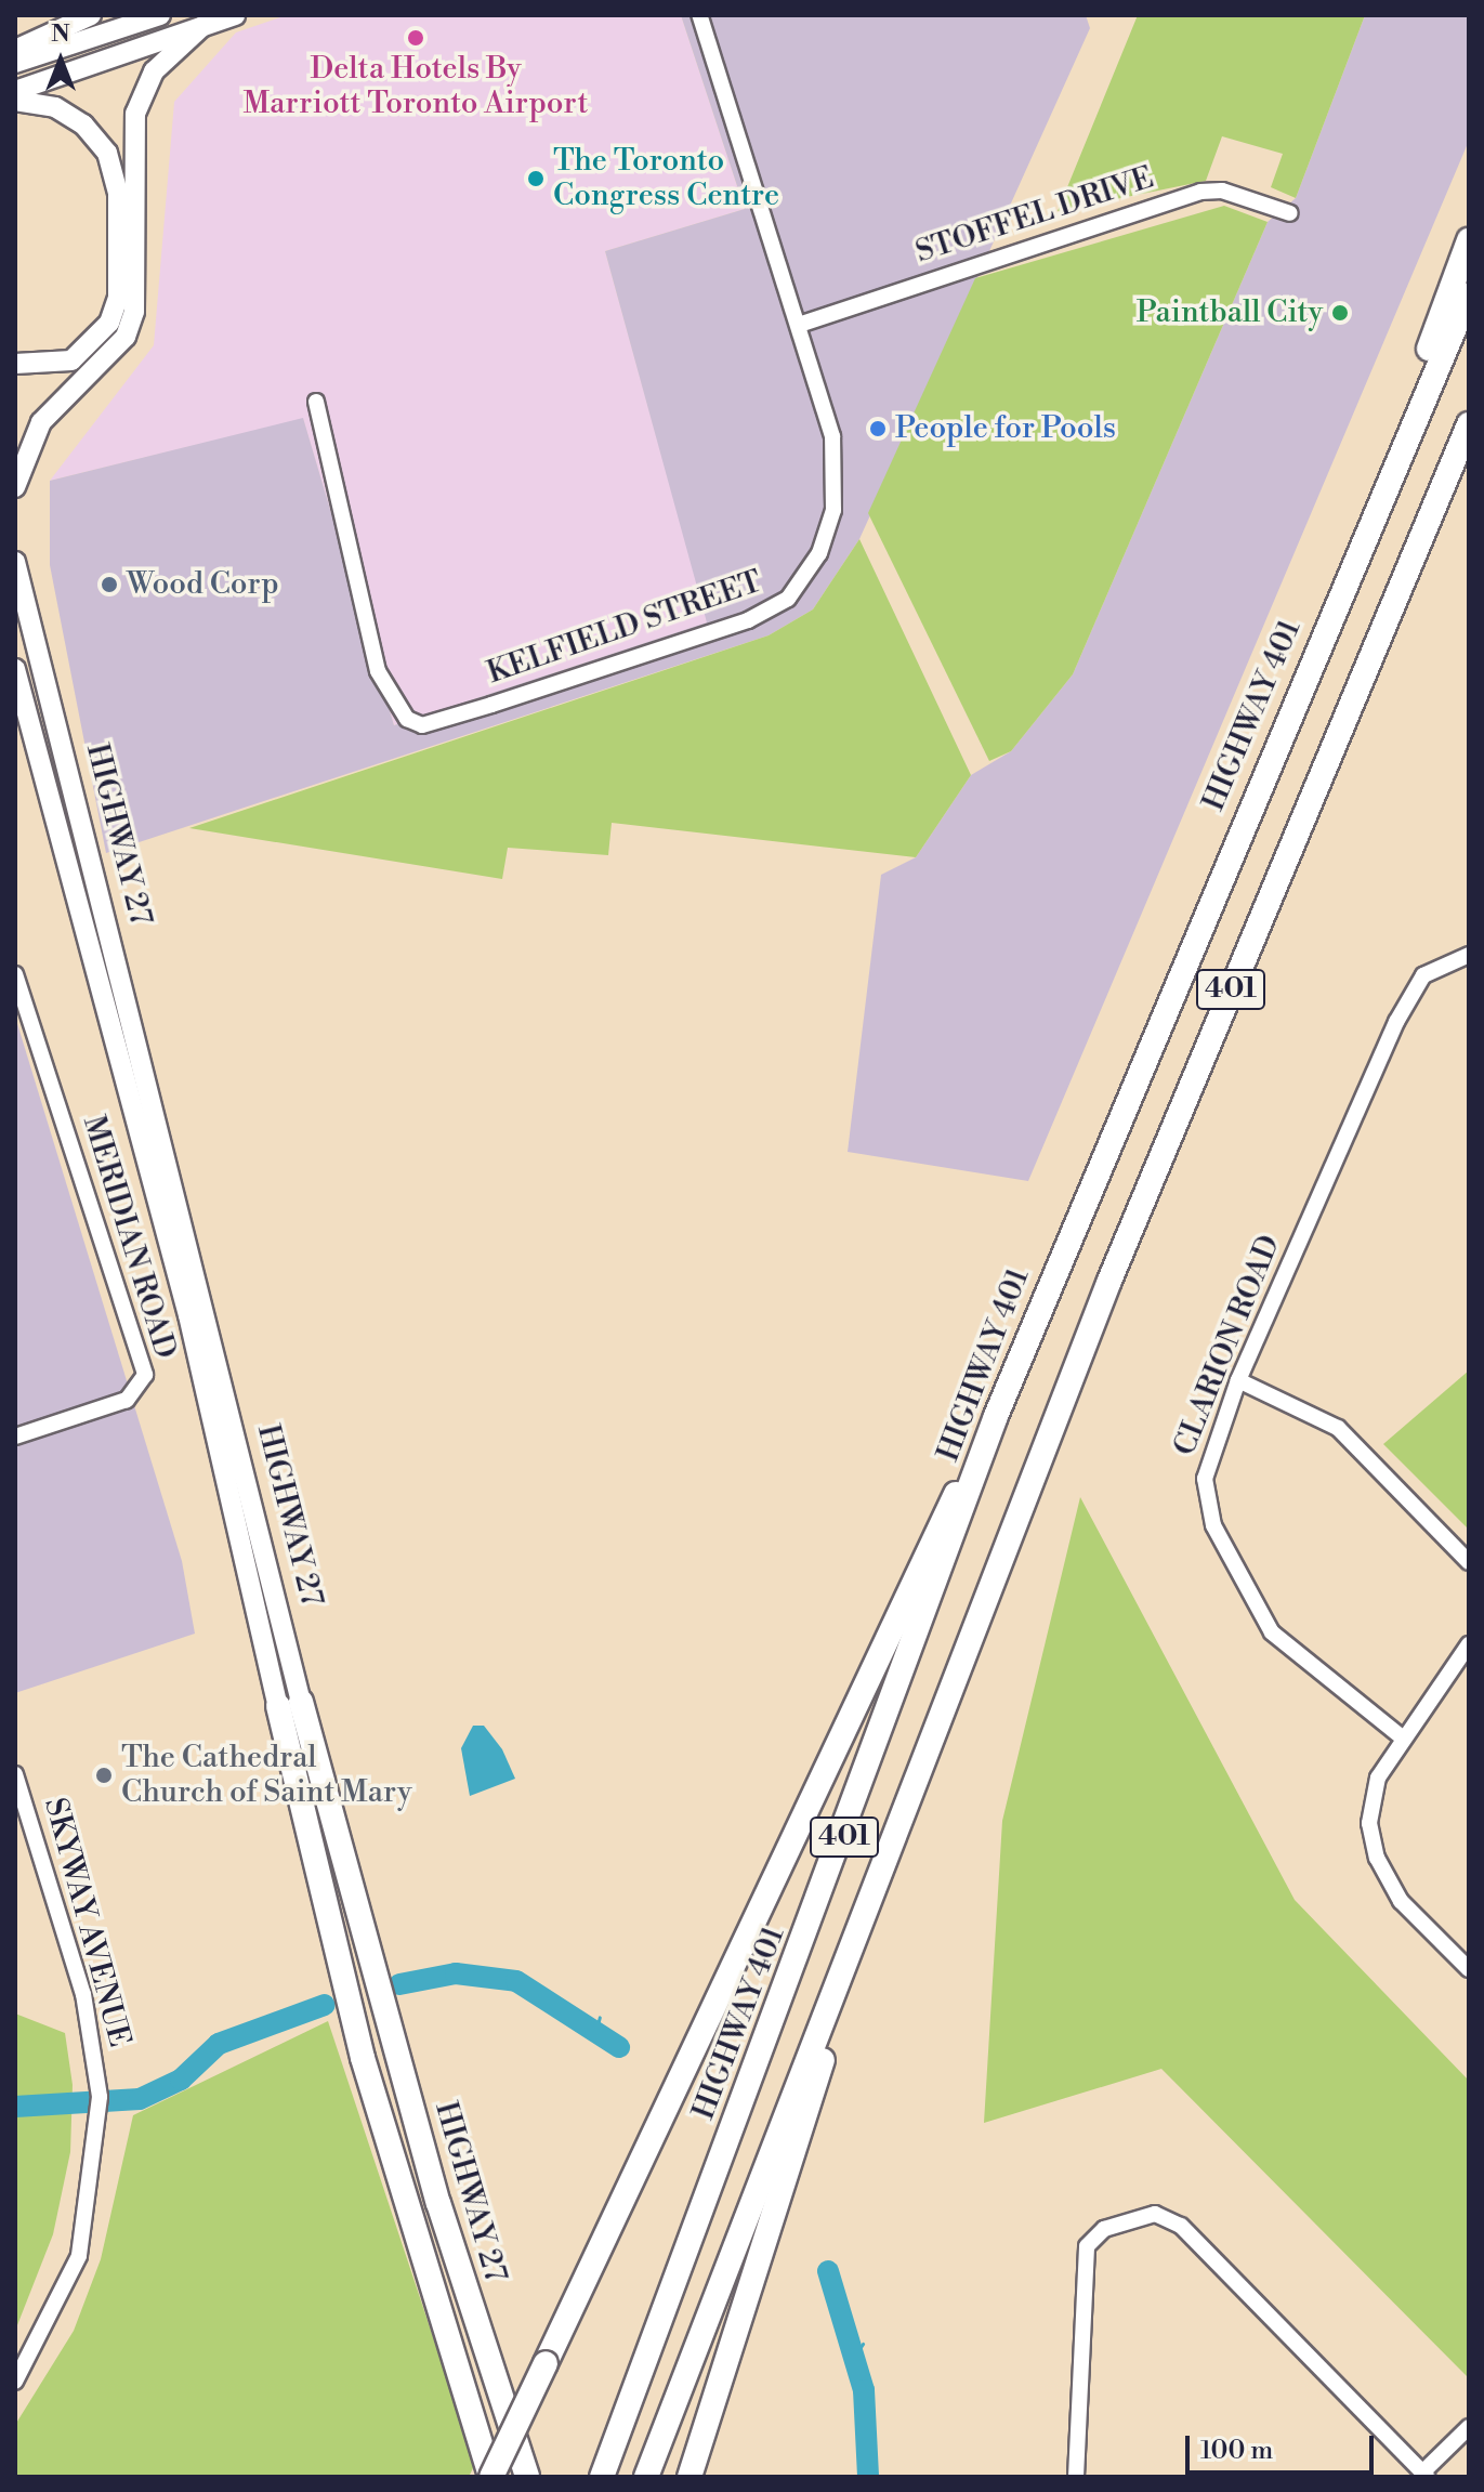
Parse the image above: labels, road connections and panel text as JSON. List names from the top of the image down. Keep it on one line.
{"streets":{"highway":["HIGHWAY 401","HIGHWAY 27","401"],"street":["STOFFEL DRIVE","KELFIELD STREET","MERIDIAN ROAD","CLARION ROAD","SKYWAY AVENUE"]},"crossings":[["STOFFEL DRIVE","KELFIELD STREET"]],"places":["Delta Hotels By Marriott Toronto Airport","The Toronto Congress Centre","Paintball City","People for Pools","Wood Corp","The Cathedral Church of Saint Mary"],"scale_bar":"100 m","north":"top"}
